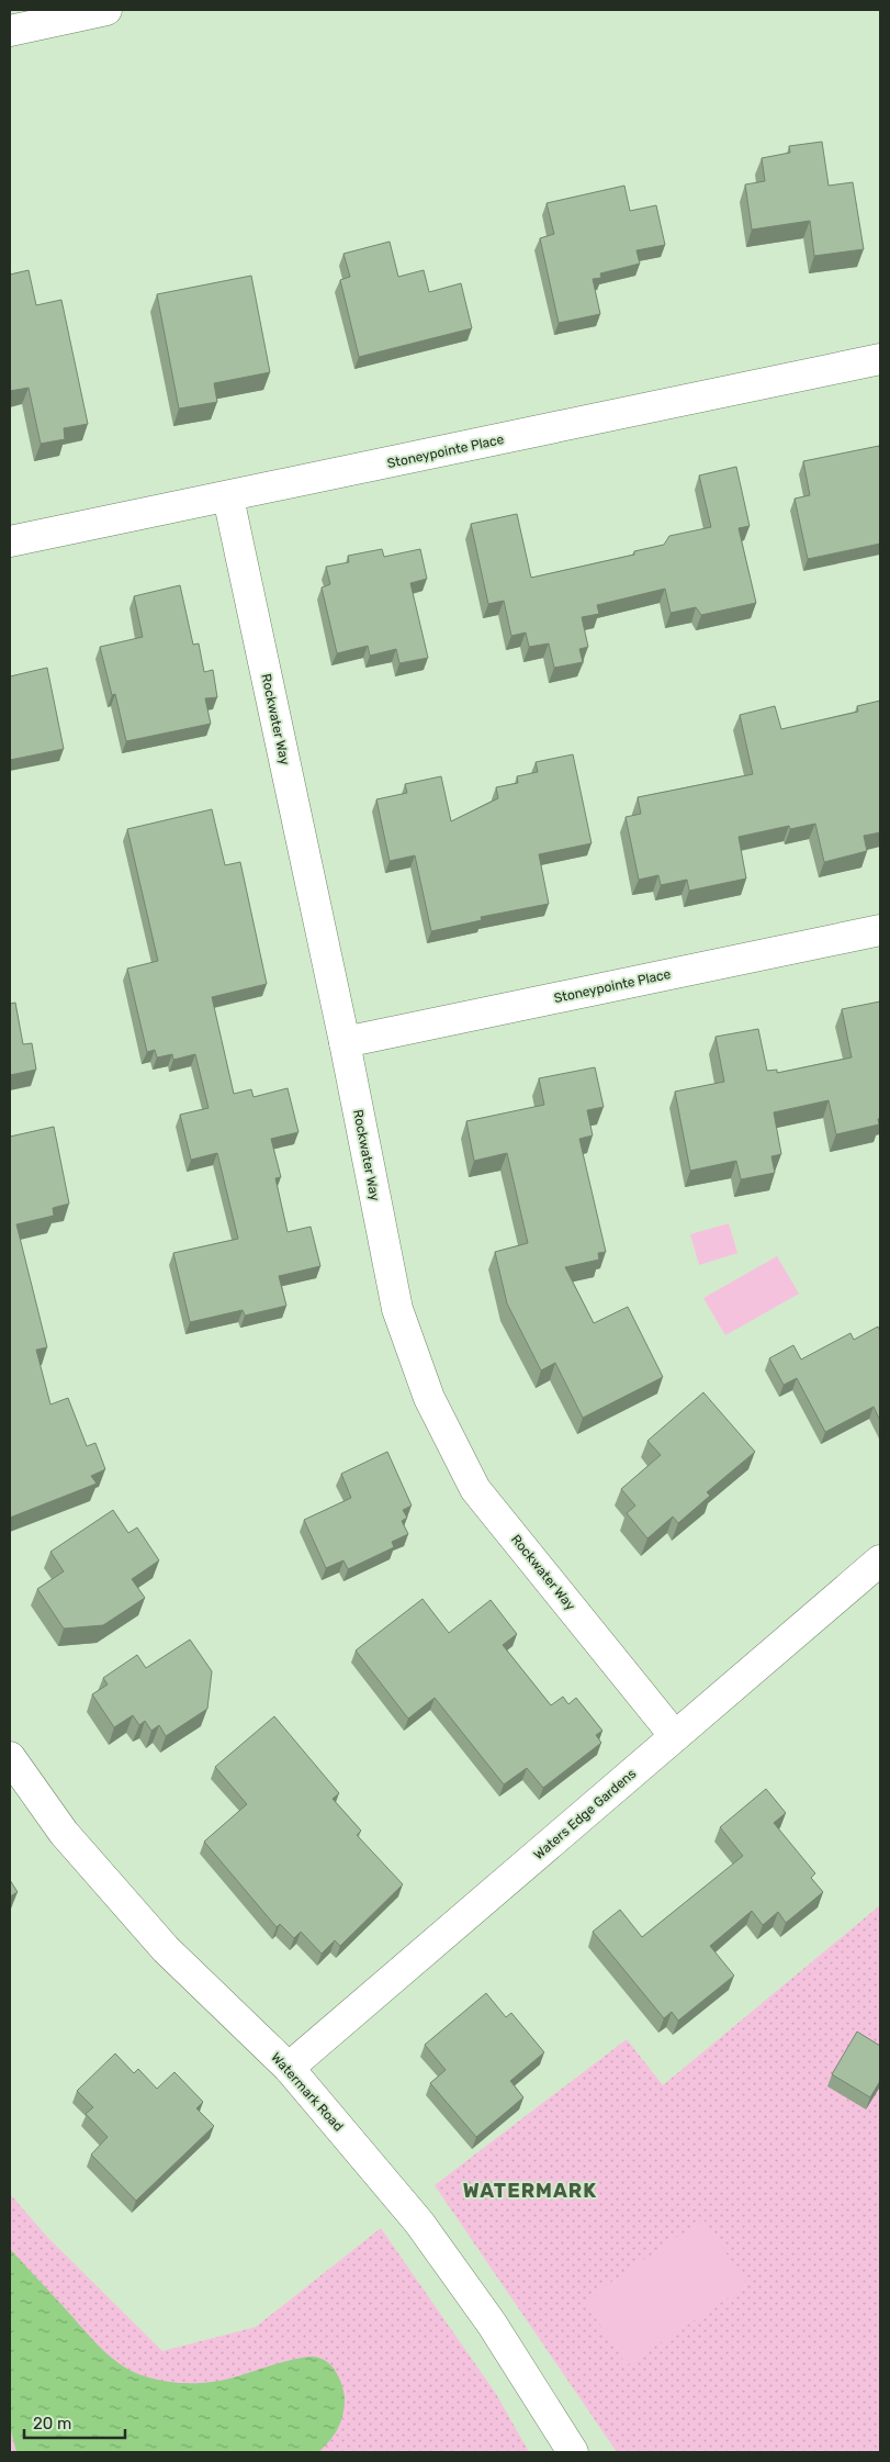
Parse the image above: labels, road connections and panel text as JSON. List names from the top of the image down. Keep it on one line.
{"streets":{"street":["Stoneypointe Place","Rockwater Way","Waters Edge Gardens","Watermark Road"]},"crossings":[["Stoneypointe Place","Rockwater Way"],["Rockwater Way","Waters Edge Gardens"],["Waters Edge Gardens","Watermark Road"]],"districts":["WATERMARK"],"scale_bar":"20 m"}
